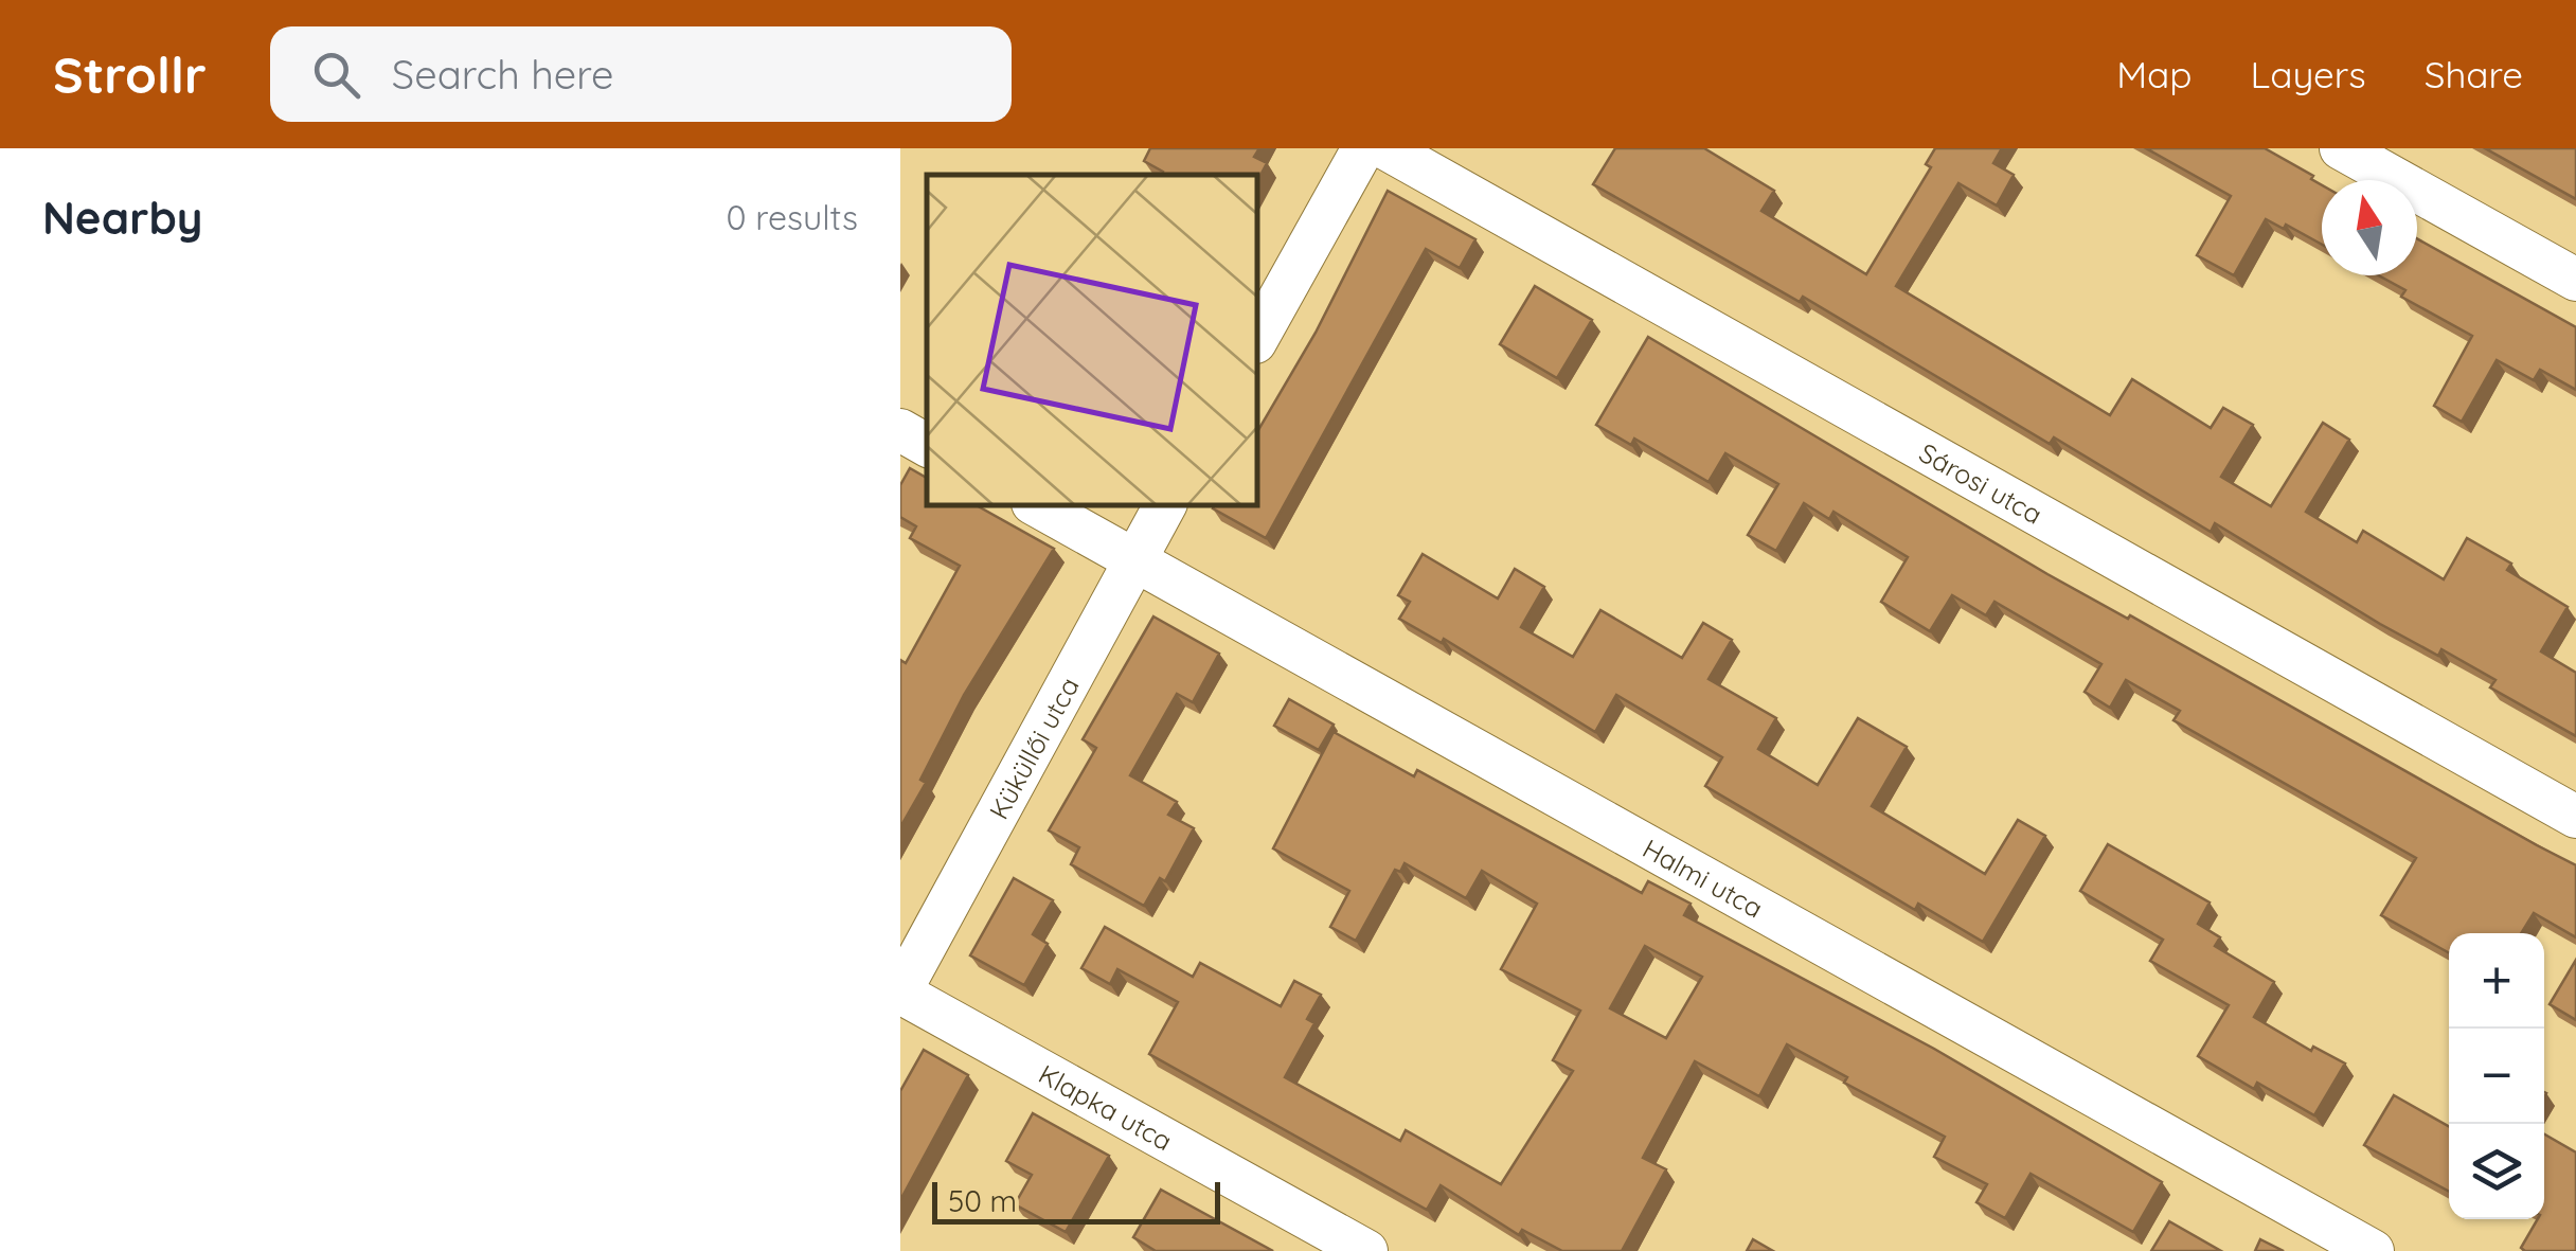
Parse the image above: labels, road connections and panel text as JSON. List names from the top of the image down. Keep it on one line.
{"streets":{"street":["Sárosi utca","Küküllői utca","Halmi utca","Klapka utca"]},"crossings":[["Küküllői utca","Halmi utca"],["Küküllői utca","Klapka utca"]],"scale_bar":"50 m","north":"top","page":{"header":"Strollr","search":"Search here","nav":["Map","Layers","Share"],"heading":["Nearby","0 results"],"map_buttons":["+","−"],"scale":"50 m"}}
